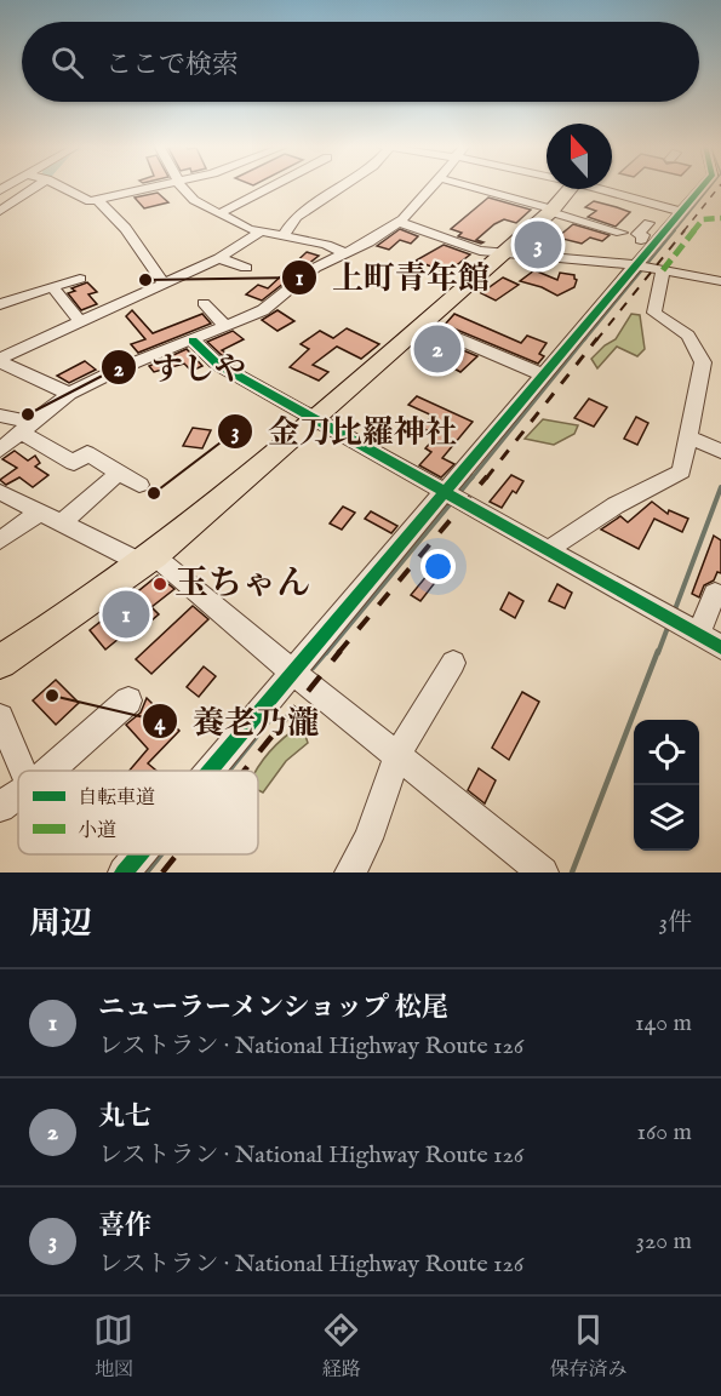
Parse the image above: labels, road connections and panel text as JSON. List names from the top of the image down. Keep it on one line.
{"places":["上町青年館","すしや","金刀比羅神社","玉ちゃん","養老乃瀧"],"legend":["自転車道","小道"],"north":"top","page":{"search":"ここで検索","pins":["3","2","1"],"heading":["周辺","3件"],"list":[{"mark":"1","name":"ニューラーメンショップ 松尾","note":"レストラン · National Highway Route 126","value":"140 m"},{"mark":"2","name":"丸七","note":"レストラン · National Highway Route 126","value":"160 m"},{"mark":"3","name":"喜作","note":"レストラン · National Highway Route 126","value":"320 m"}],"nav":["地図","経路","保存済み"]}}
